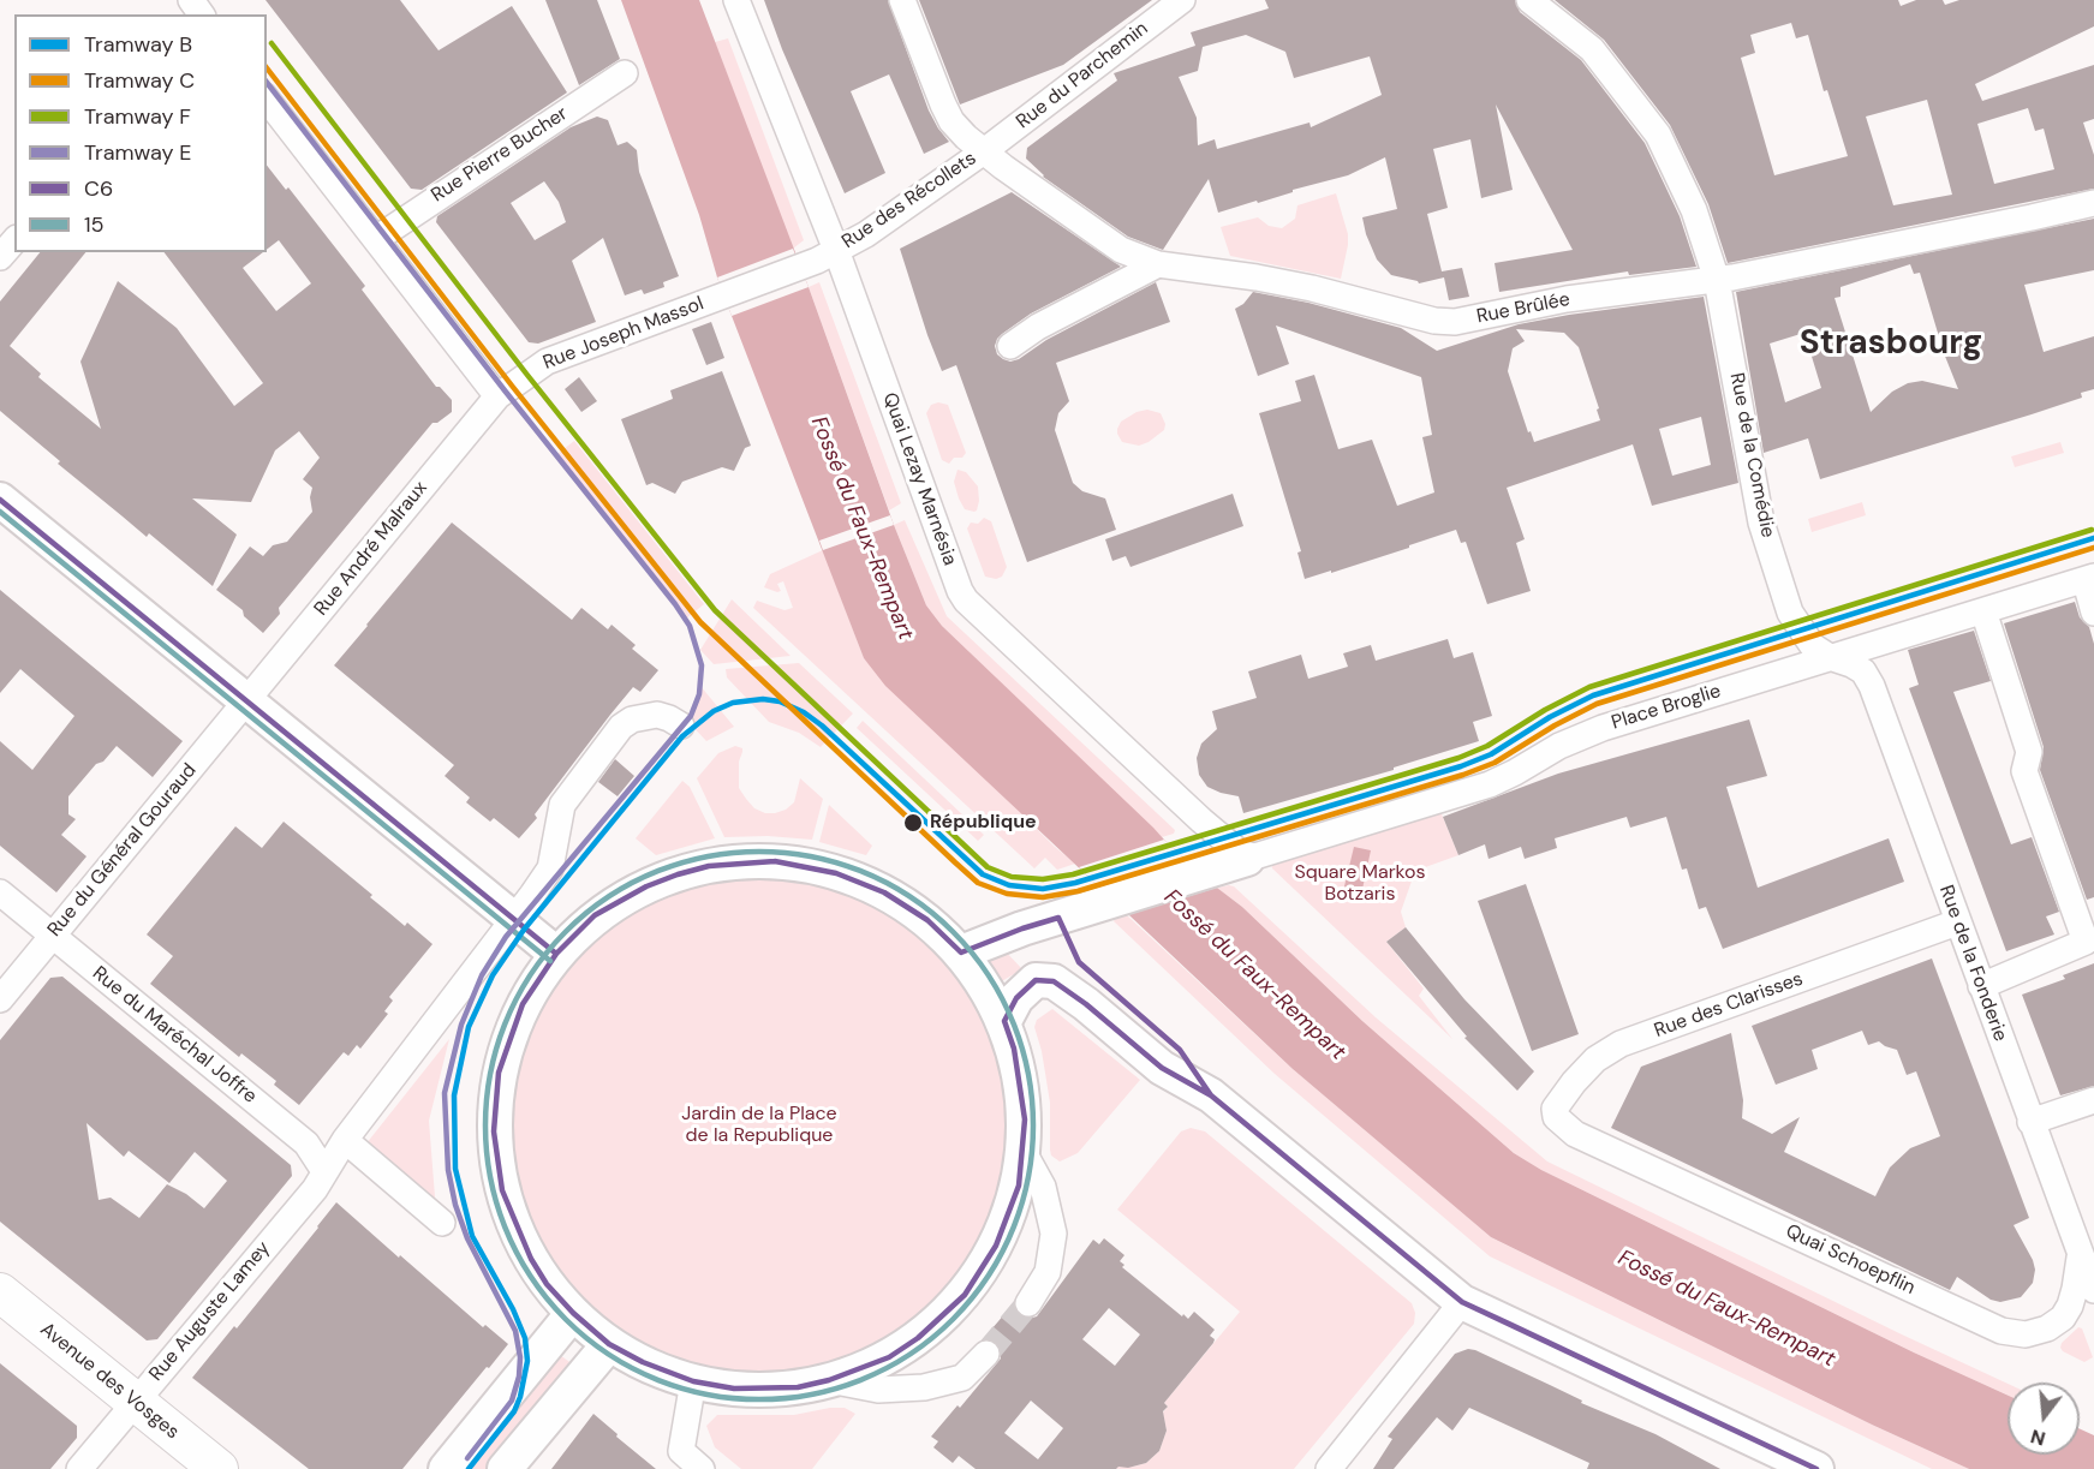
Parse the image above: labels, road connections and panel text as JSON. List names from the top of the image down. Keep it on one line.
{"streets":{"main road":["Avenue des Vosges"],"street":["Rue du Parchemin","Rue Pierre Bucher","Rue des Récollets","Rue Brûlée","Rue Joseph Massol","Rue de la Comédie","Quai Lezay Marnésia","Rue André Malraux","Place Broglie","Rue du Général Gouraud","Rue de la Fonderie","Rue des Clarisses","Rue du Maréchal Joffre","Quai Schoepflin","Rue Auguste Lamey"]},"crossings":[["Rue du Parchemin","Rue des Récollets"],["Rue du Parchemin","Rue Brûlée"],["Rue des Récollets","Rue Brûlée"],["Rue des Récollets","Rue Joseph Massol"],["Rue des Récollets","Quai Lezay Marnésia"],["Rue Brûlée","Rue de la Comédie"],["Rue Joseph Massol","Rue André Malraux"],["Rue de la Comédie","Place Broglie"],["Rue de la Comédie","Rue de la Fonderie"],["Quai Lezay Marnésia","Place Broglie"],["Rue André Malraux","Rue du Général Gouraud"],["Place Broglie","Rue de la Fonderie"],["Rue du Général Gouraud","Rue du Maréchal Joffre"],["Rue de la Fonderie","Rue des Clarisses"],["Rue de la Fonderie","Quai Schoepflin"],["Rue des Clarisses","Quai Schoepflin"],["Rue du Maréchal Joffre","Rue Auguste Lamey"],["Rue Auguste Lamey","Avenue des Vosges"]],"districts":["Strasbourg"],"water":["Fossé du Faux-Rempart"],"parks":["Square Markos Botzaris","Jardin de la Place de la Republique"],"places":["République"],"lines":["tram line F","tram line C","tram line E","transit line C6","transit line 15","tram line B"],"legend":["Tramway B","Tramway C","Tramway F","Tramway E","C6","15"],"north":"bottom"}
